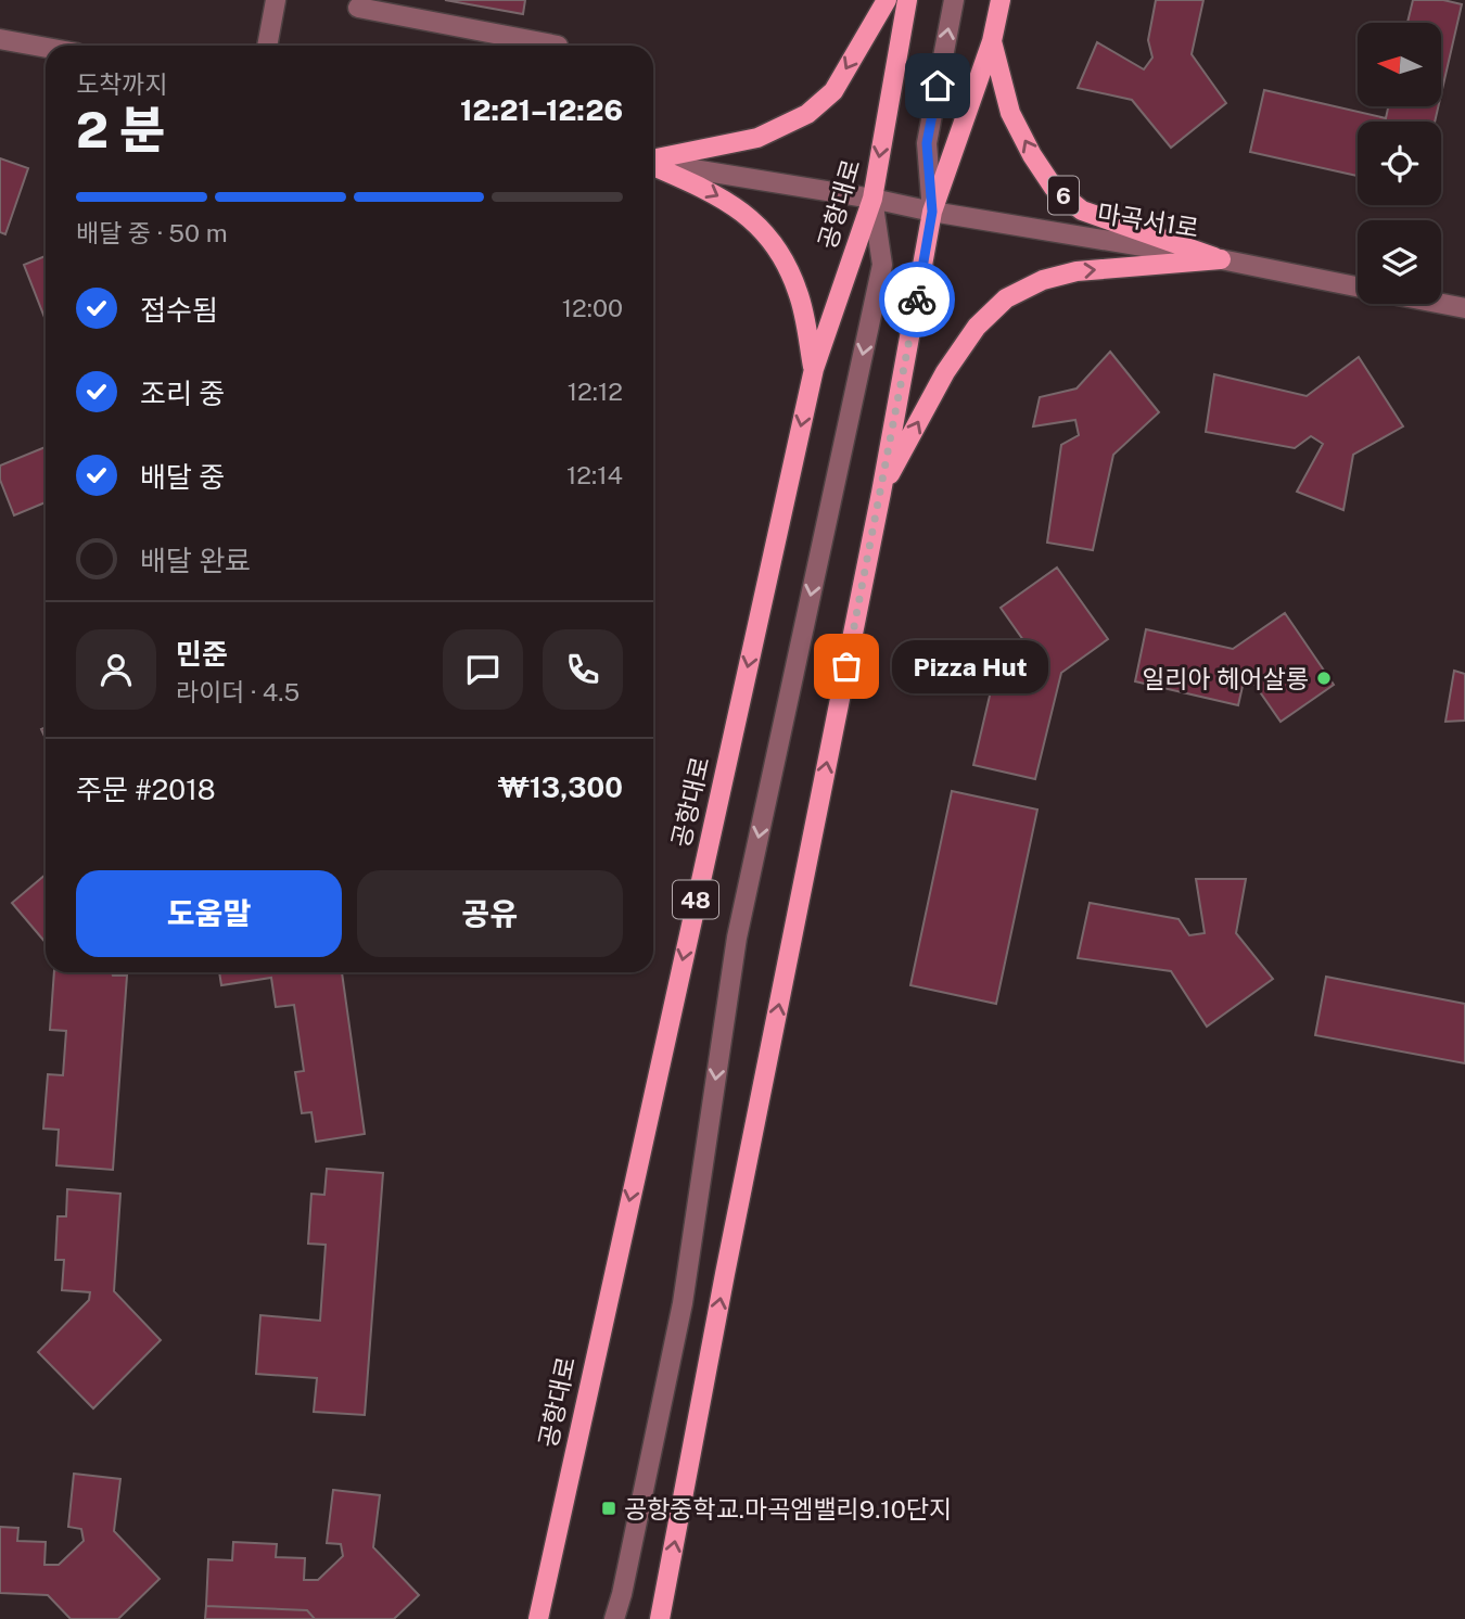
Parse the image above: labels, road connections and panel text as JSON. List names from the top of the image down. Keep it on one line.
{"streets":{"main road":["6","공항대로","48"],"street":["마곡서1로"]},"crossings":[["6","마곡서1로"],["공항대로","마곡서1로"]],"places":{"other":["Pizza Hut","일리아 헤어살롱"],"transit":["공항중학교.마곡엠밸리9.10단지"]},"north":"left","page":{"heading":["2 분","도착까지","12:21–12:26"],"panel":["민준","라이더 · 4.5","주문 #2018","₩13,300"],"bar":"배달 중 · 50 m","list":[["접수됨","12:00"],["조리 중","12:12"],["배달 중","12:14"],"배달 완료"],"bubble":"Pizza Hut","buttons":["도움말","공유"]}}
